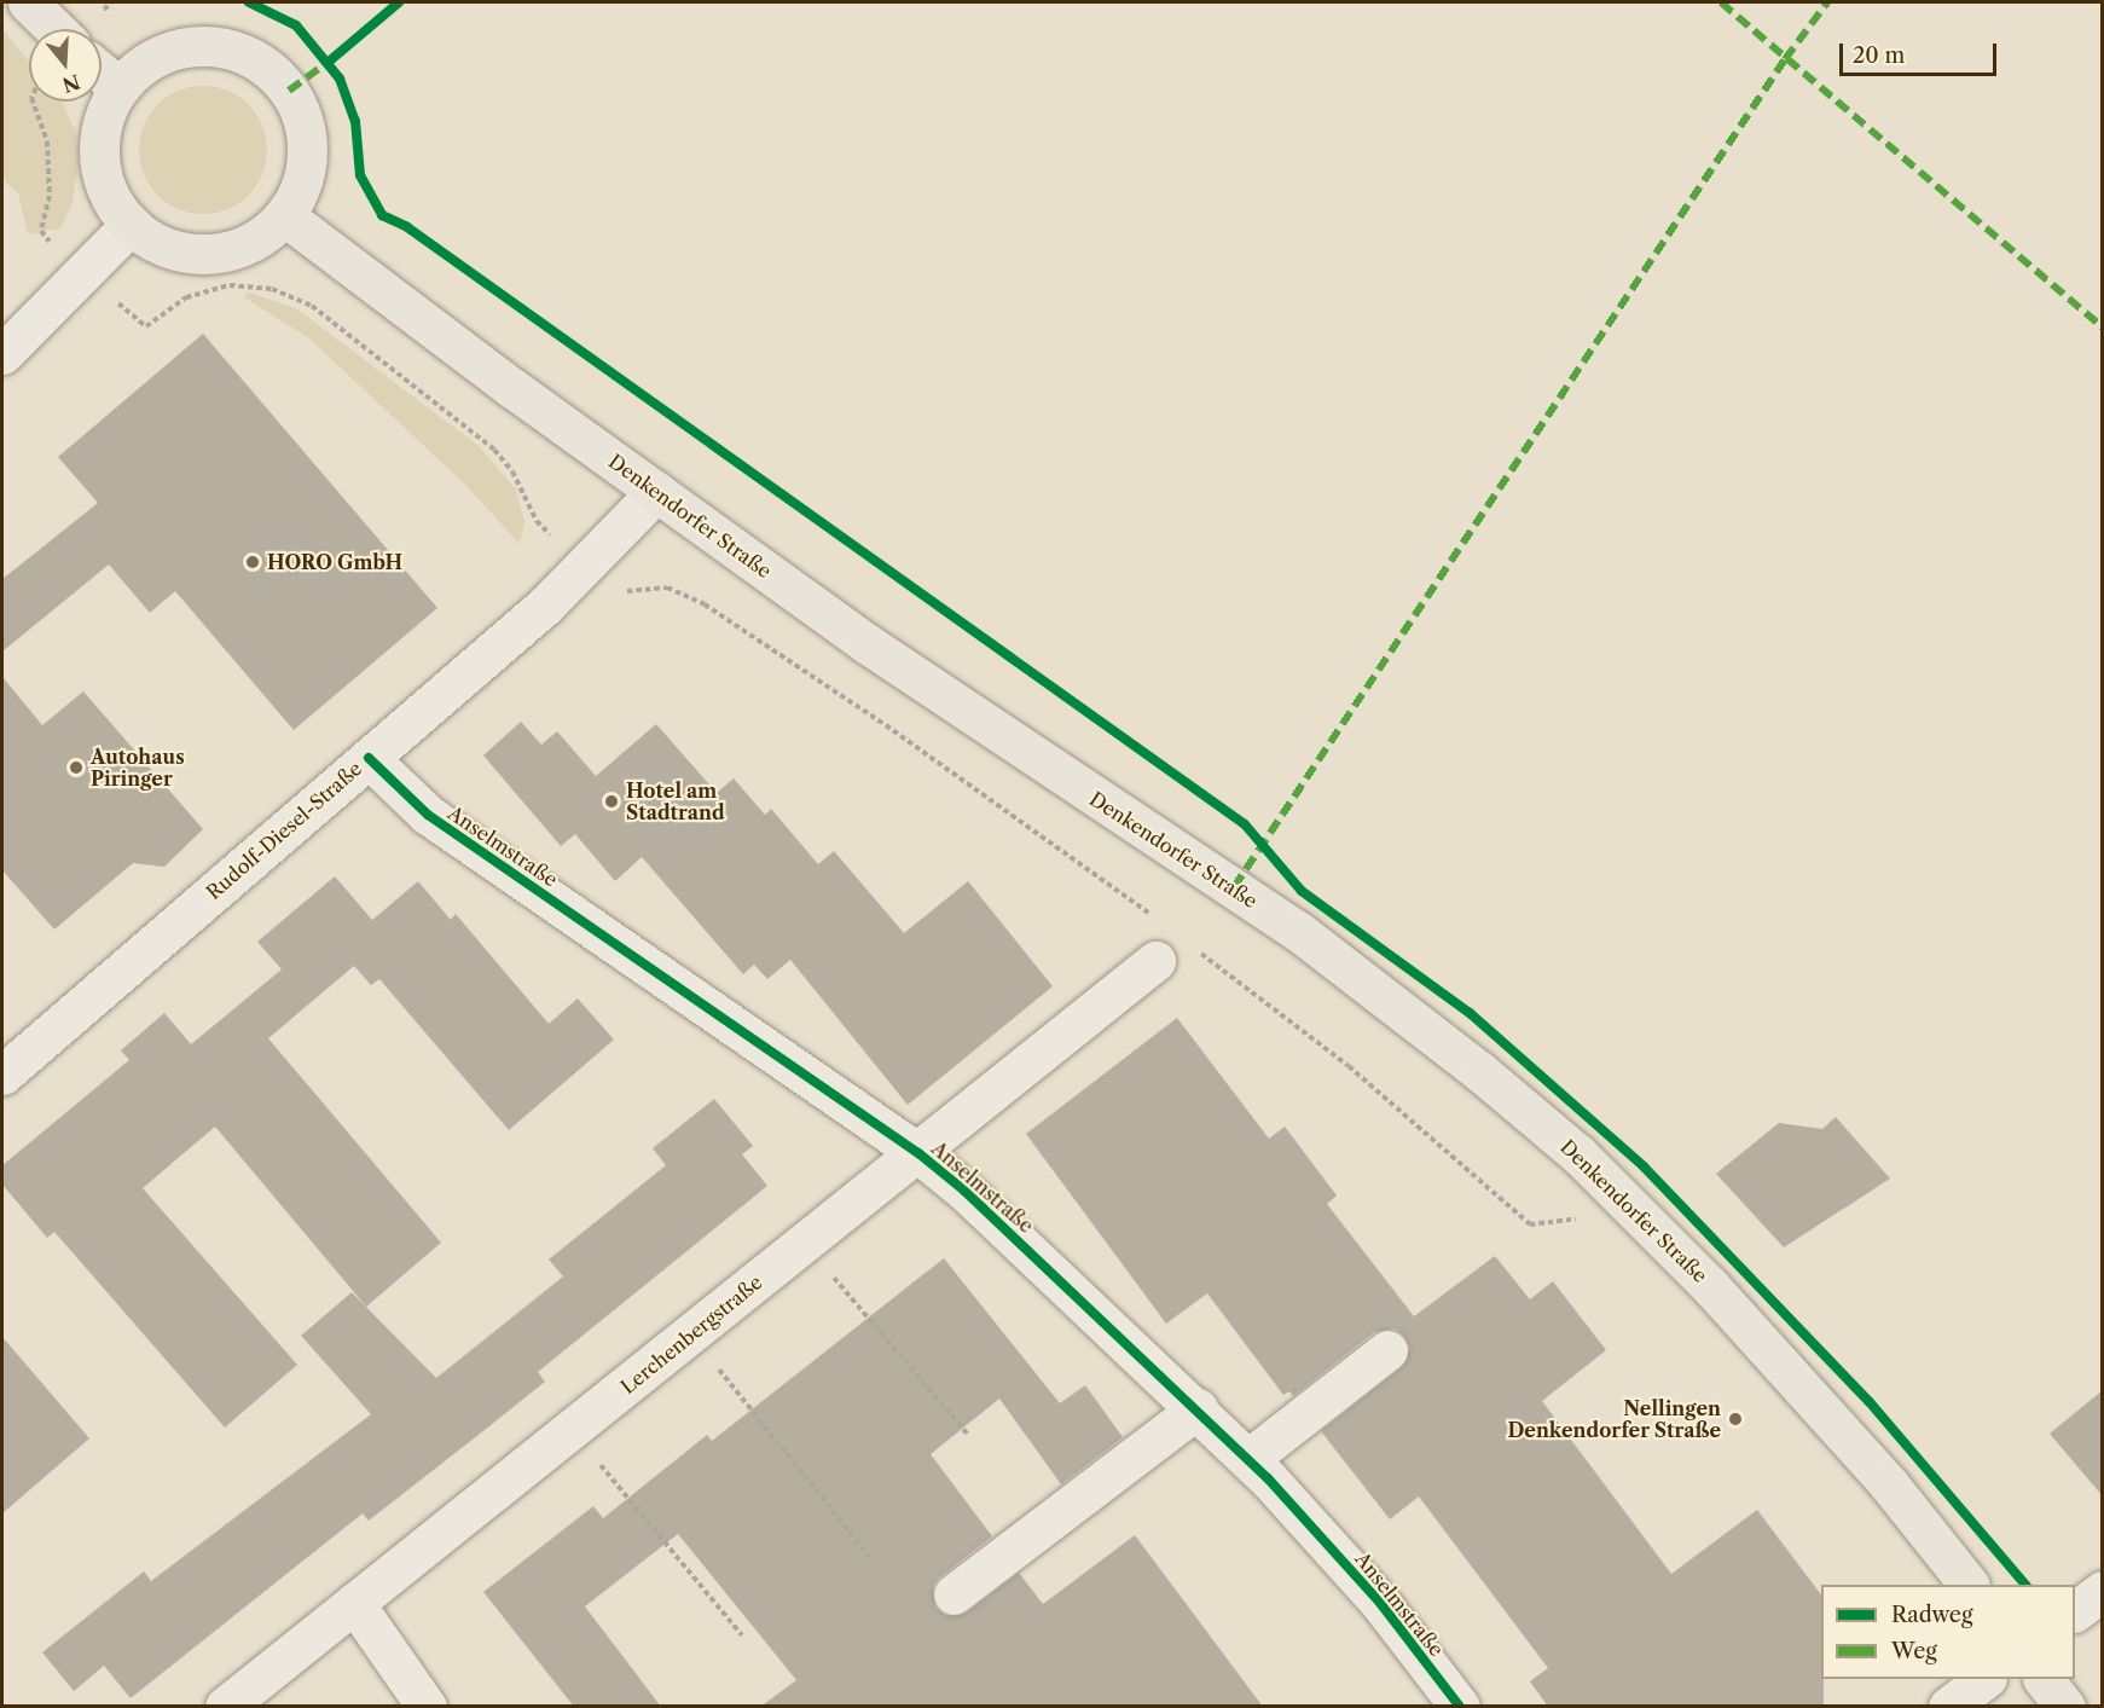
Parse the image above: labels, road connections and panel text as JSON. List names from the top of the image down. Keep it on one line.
{"streets":{"main road":["Denkendorfer Straße"],"street":["Rudolf-Diesel-Straße","Anselmstraße","Lerchenbergstraße"]},"crossings":[["Denkendorfer Straße","Rudolf-Diesel-Straße"],["Rudolf-Diesel-Straße","Anselmstraße"],["Anselmstraße","Lerchenbergstraße"]],"places":["HORO GmbH","Autohaus Piringer","Hotel am Stadtrand","Nellingen Denkendorfer Straße"],"legend":["Radweg","Weg"],"scale_bar":"20 m","north":"bottom"}
